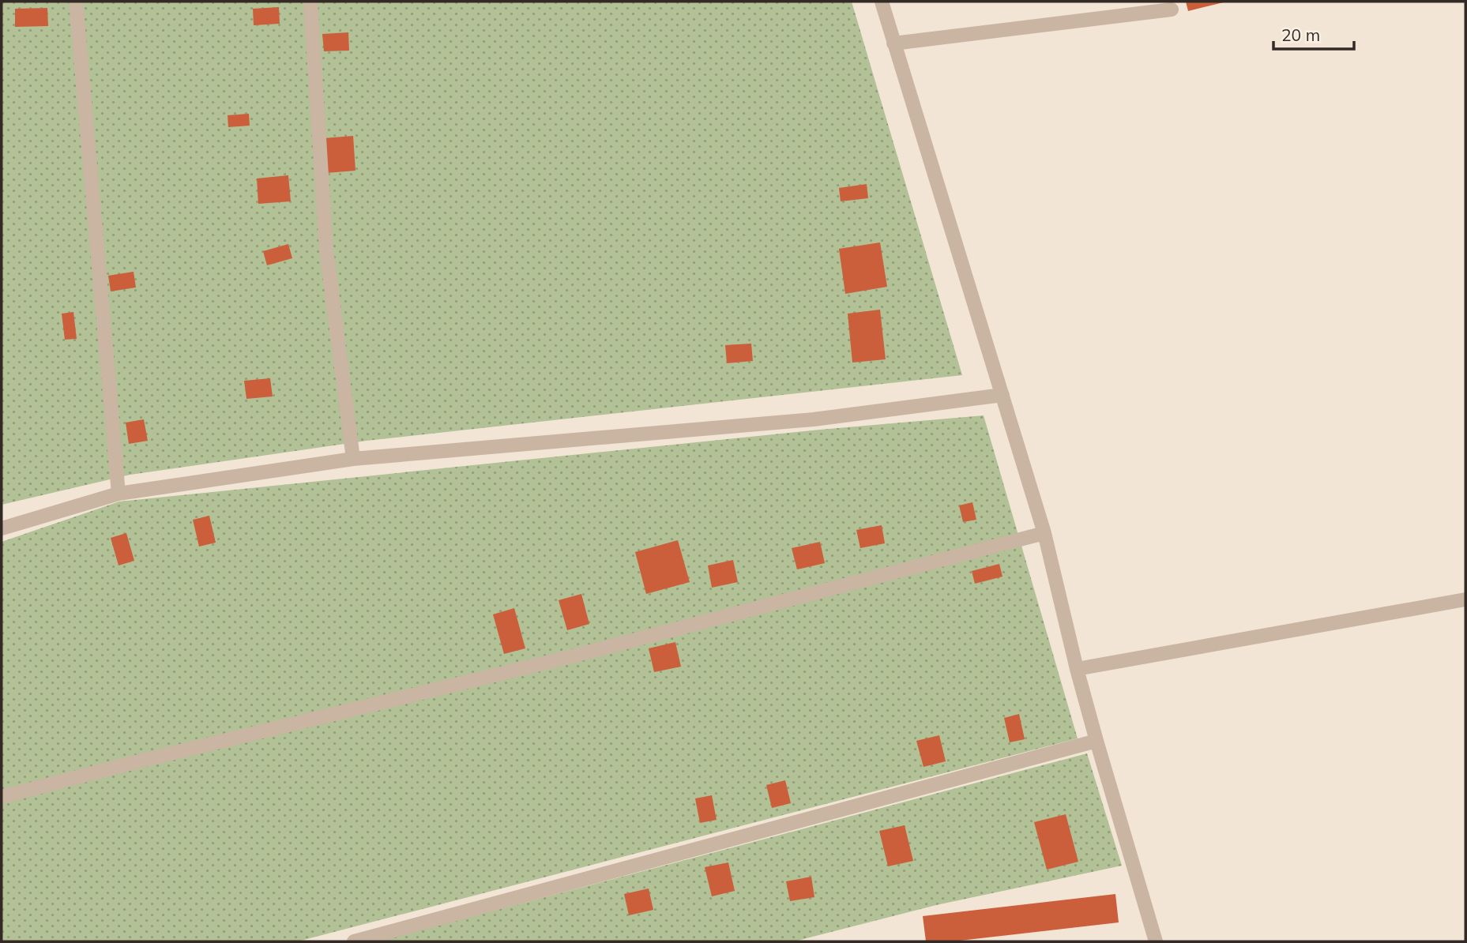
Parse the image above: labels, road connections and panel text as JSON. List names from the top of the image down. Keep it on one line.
{"scale_bar":"20 m"}
